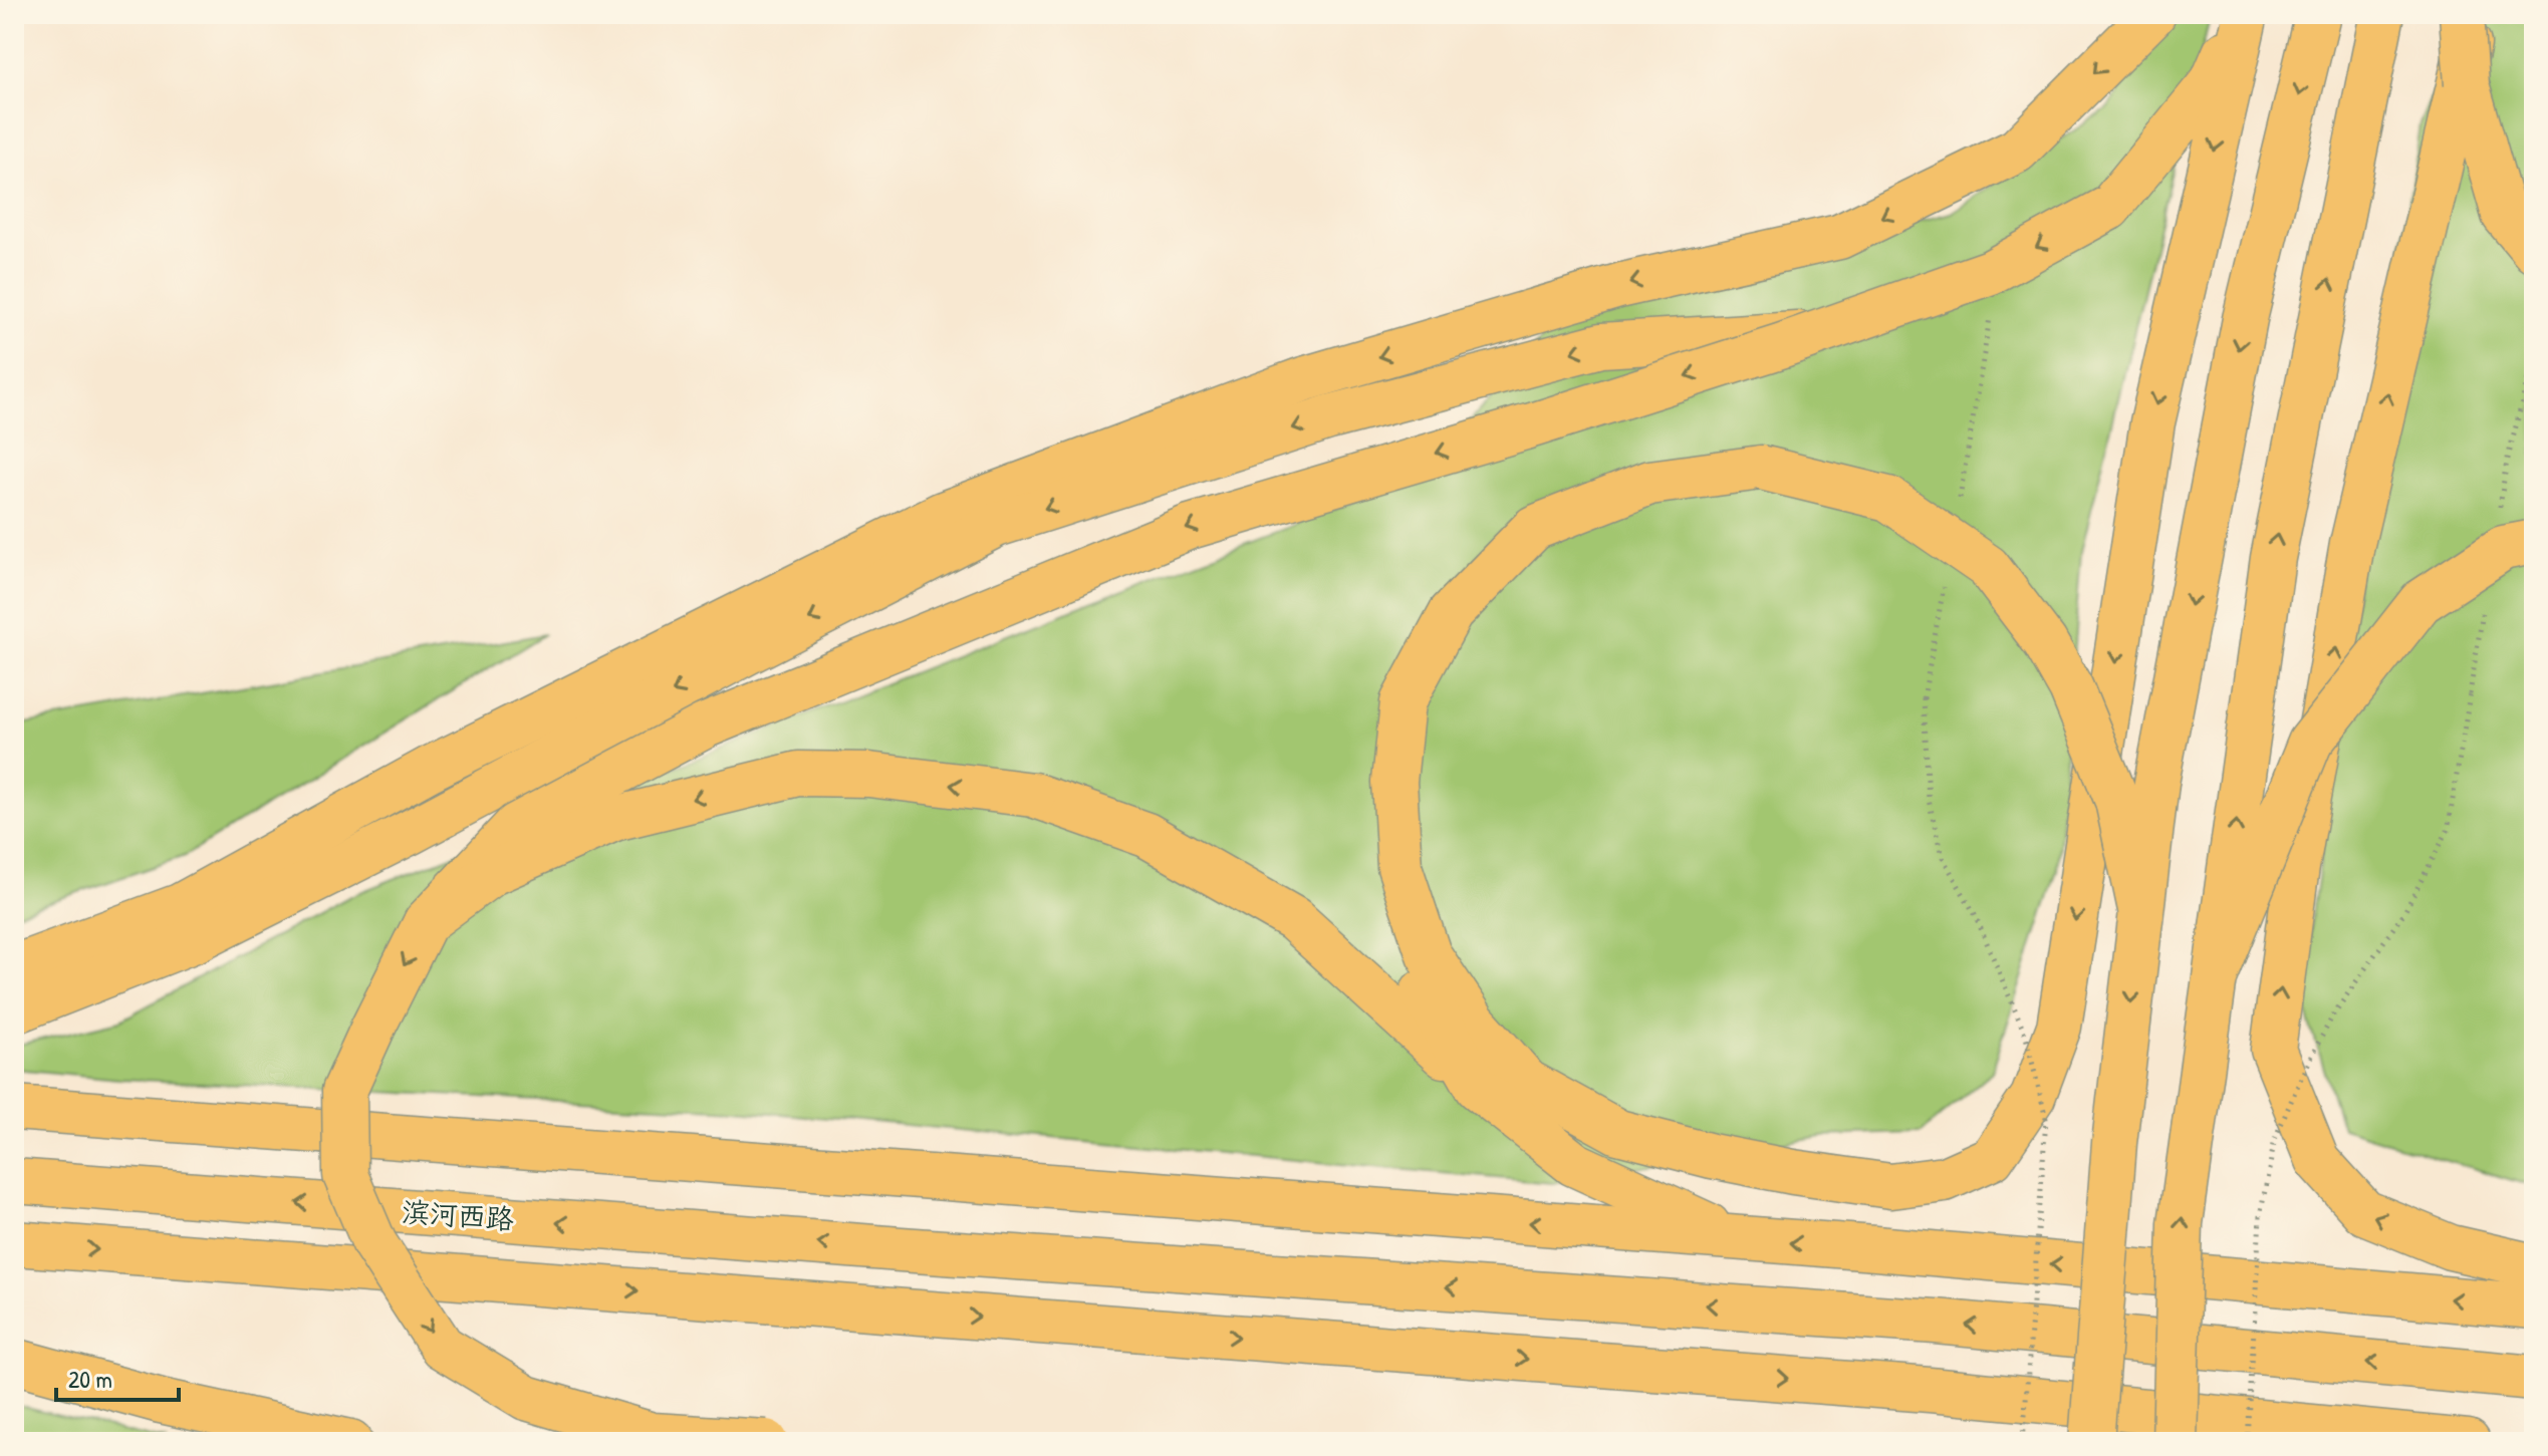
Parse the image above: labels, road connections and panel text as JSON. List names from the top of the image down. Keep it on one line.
{"streets":{"main road":["滨河西路"]},"scale_bar":"20 m"}
